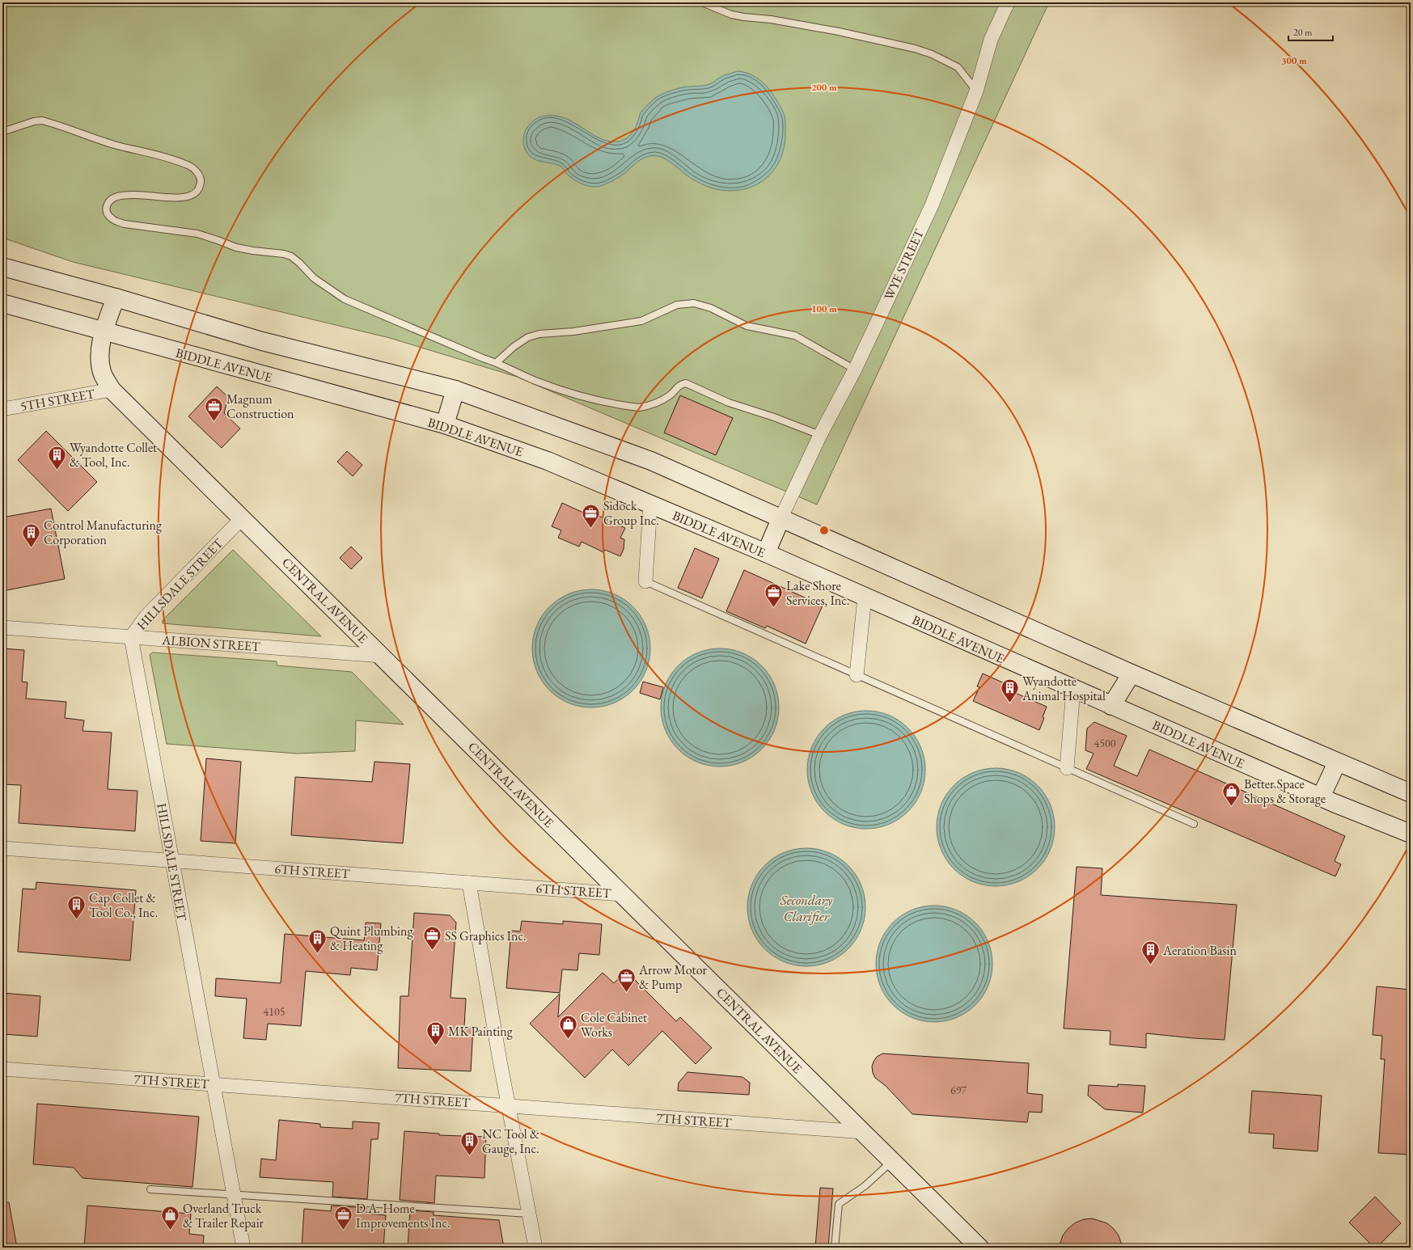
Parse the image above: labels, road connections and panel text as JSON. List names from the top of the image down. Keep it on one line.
{"streets":{"main road":["BIDDLE AVENUE","CENTRAL AVENUE"],"street":["WYE STREET","5TH STREET","HILLSDALE STREET","ALBION STREET","6TH STREET","7TH STREET"]},"crossings":[["BIDDLE AVENUE","CENTRAL AVENUE"],["5TH STREET","CENTRAL AVENUE"],["HILLSDALE STREET","CENTRAL AVENUE"],["HILLSDALE STREET","ALBION STREET"],["HILLSDALE STREET","6TH STREET"],["HILLSDALE STREET","7TH STREET"],["CENTRAL AVENUE","ALBION STREET"],["CENTRAL AVENUE","6TH STREET"],["CENTRAL AVENUE","7TH STREET"]],"water":["Secondary Clarifier"],"places":{"office":["Magnum Construction","Sidock Group Inc.","Lake Shore Services, Inc.","SS Graphics Inc.","Arrow Motor & Pump","D.A. Home Improvements Inc."],"building":["Wyandotte Collet & Tool, Inc.","Control Manufacturing Corporation","Wyandotte Animal Hospital","Cap Collet & Tool Co., Inc.","Quint Plumbing & Heating","Aeration Basin","MK Painting","NC Tool & Gauge, Inc."],"shop":["Better Space Shops & Storage","Cole Cabinet Works","Overland Truck & Trailer Repair"]},"house_numbers":["4500","4105","697"],"scale_bar":"20 m","rings":["300 m","200 m","100 m"]}
